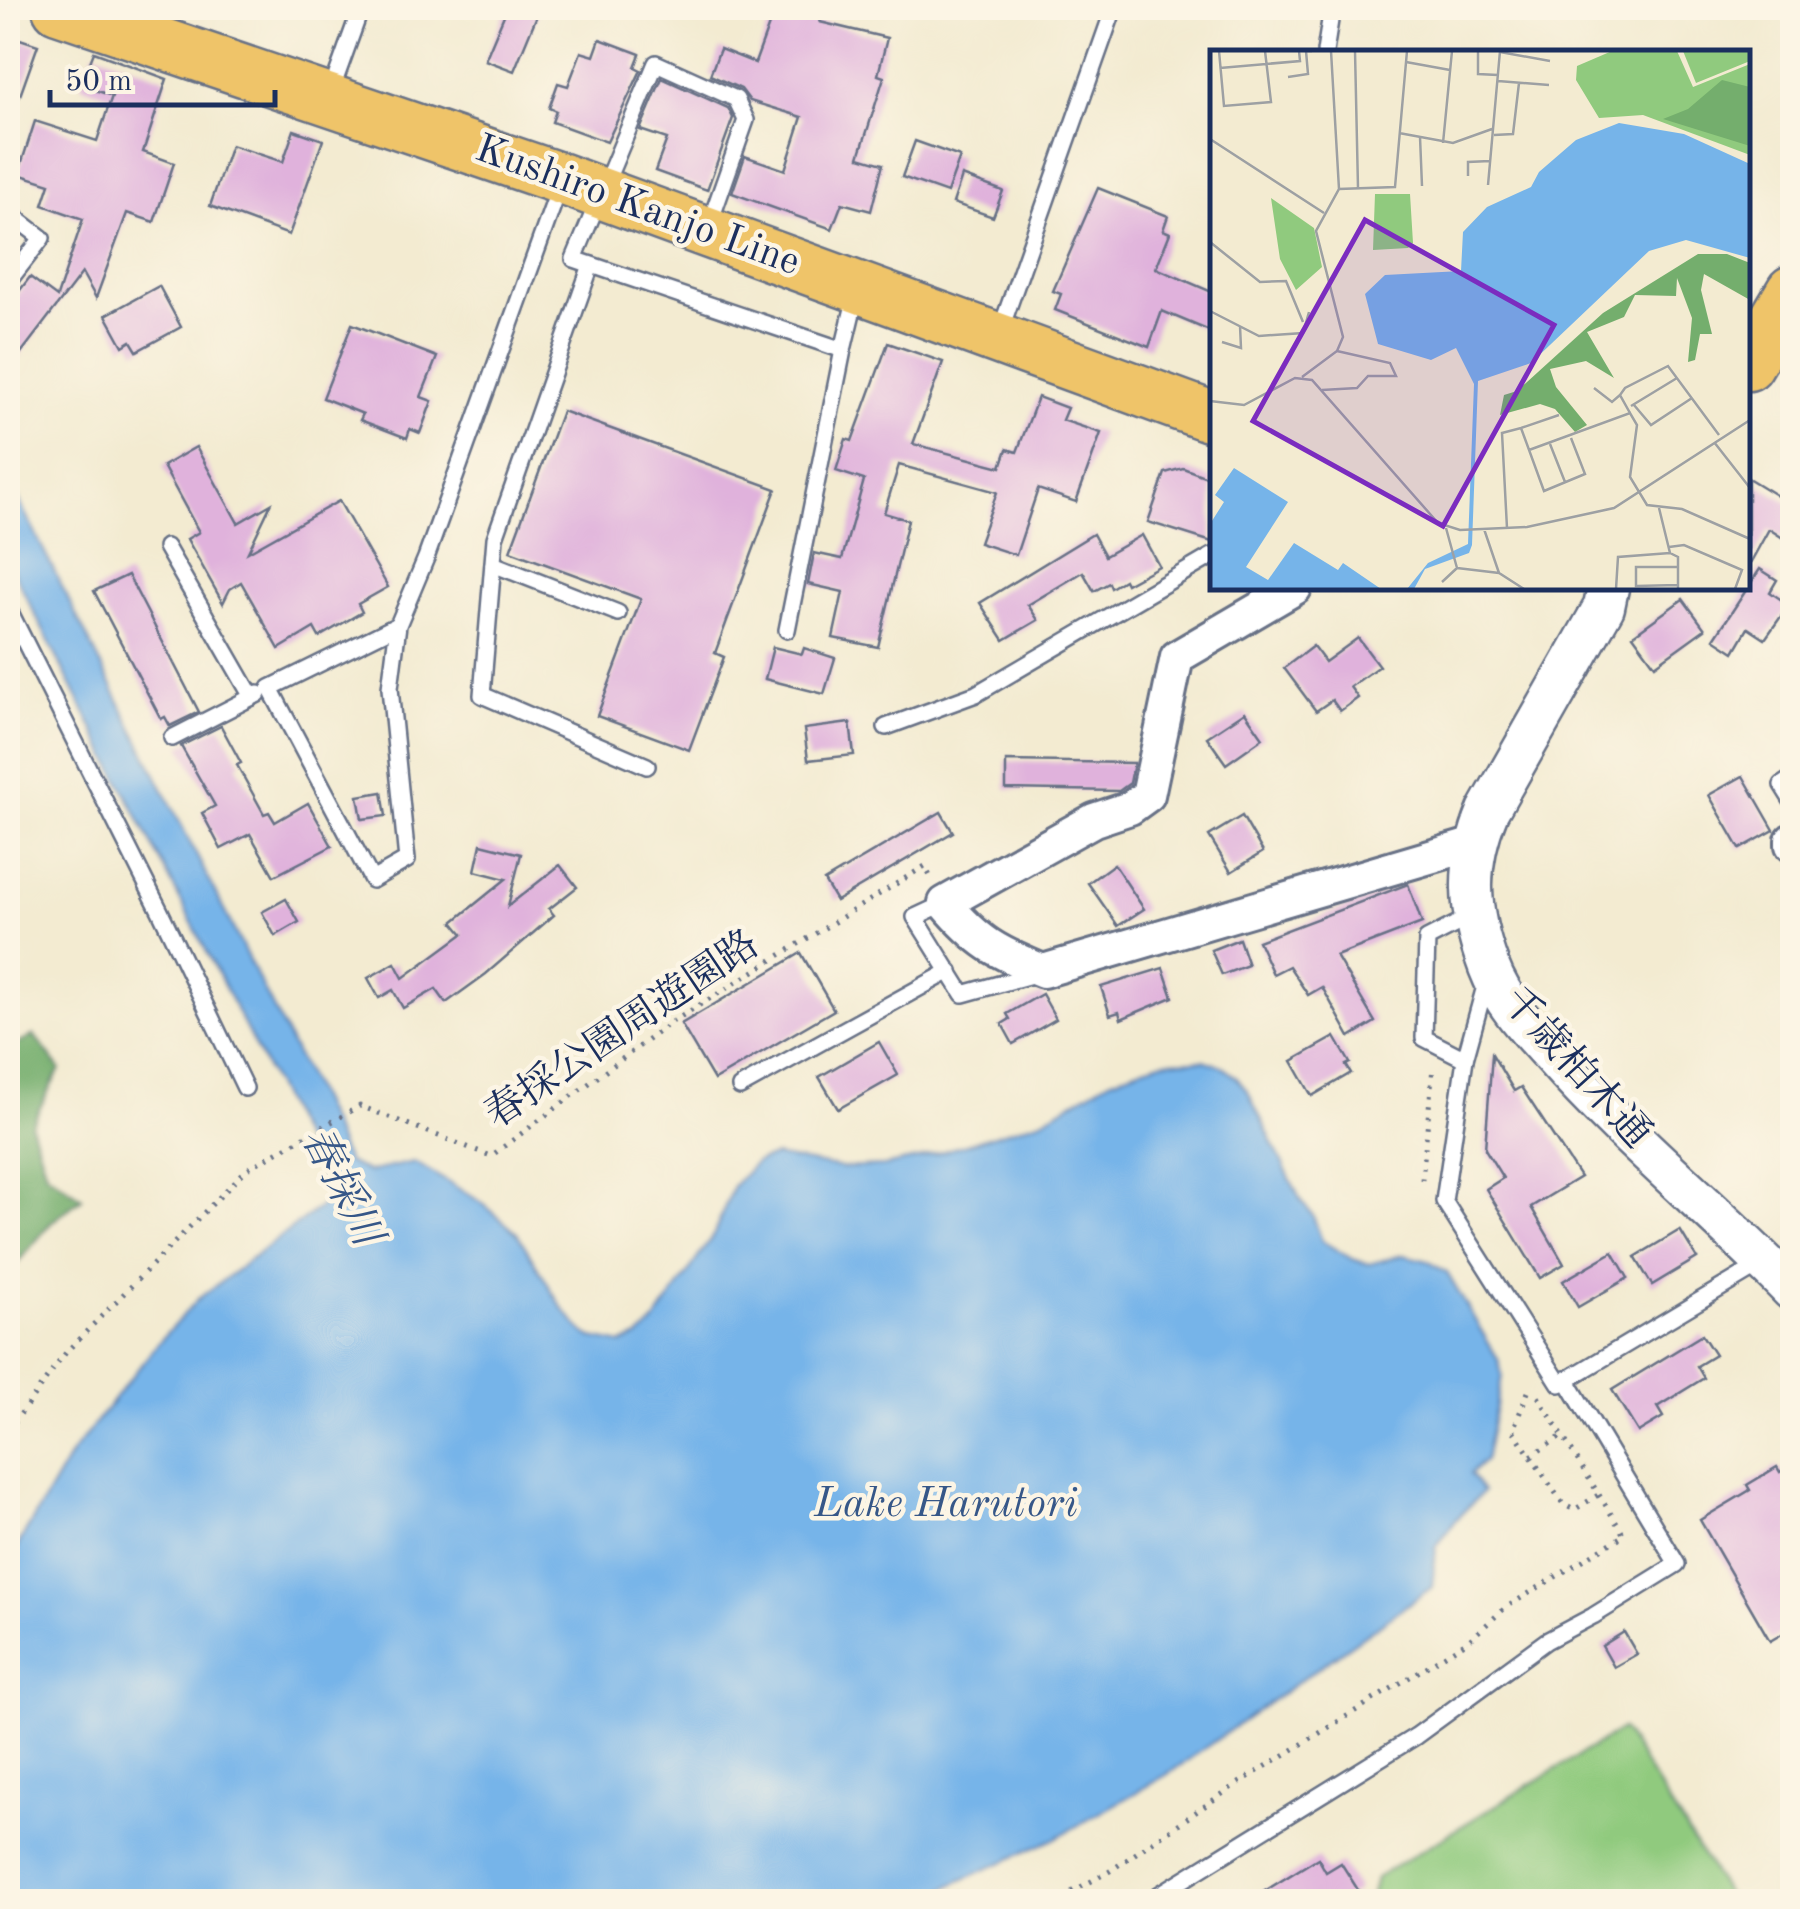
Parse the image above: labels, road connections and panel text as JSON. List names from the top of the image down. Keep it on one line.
{"streets":{"main road":["Kushiro Kanjo Line"],"street":["千歳柏木通"],"path":["春採公園周遊園路"]},"water":["春採川","Lake Harutori"],"scale_bar":"50 m"}
